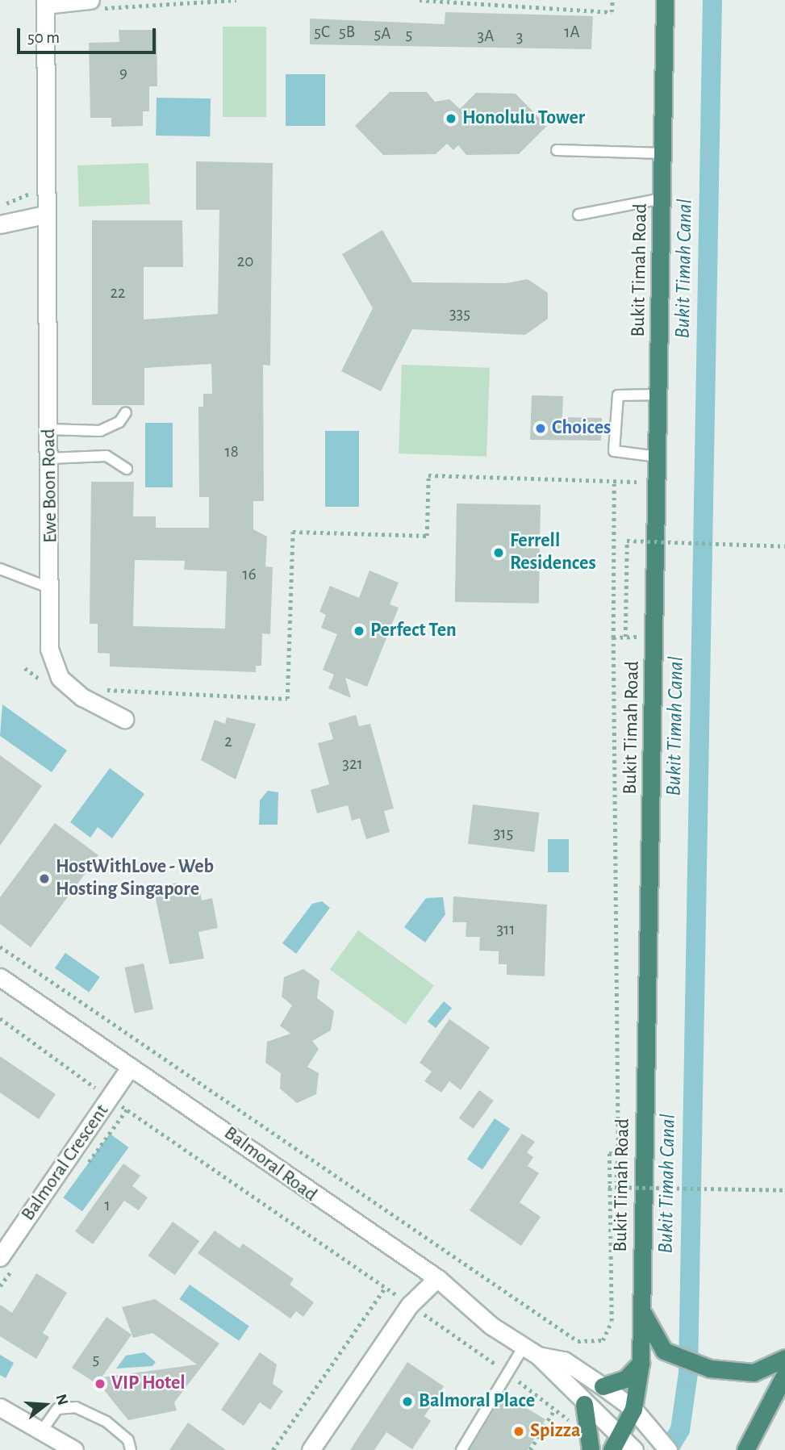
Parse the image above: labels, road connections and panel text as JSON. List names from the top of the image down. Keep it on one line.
{"streets":{"highway":["Bukit Timah Road"],"street":["Ewe Boon Road","Balmoral Crescent","Balmoral Road"]},"crossings":[["Bukit Timah Road","Balmoral Road"],["Balmoral Crescent","Balmoral Road"]],"water":["Bukit Timah Canal"],"places":["Honolulu Tower","Choices","Ferrell Residences","Perfect Ten","HostWithLove - Web Hosting Singapore","VIP Hotel","Balmoral Place","Spizza"],"house_numbers":["5C","5B","1A","5A","5","3A","3","9","20","22","335","18","16","2","321","315","311","1","5"],"scale_bar":"50 m","north":"right"}
